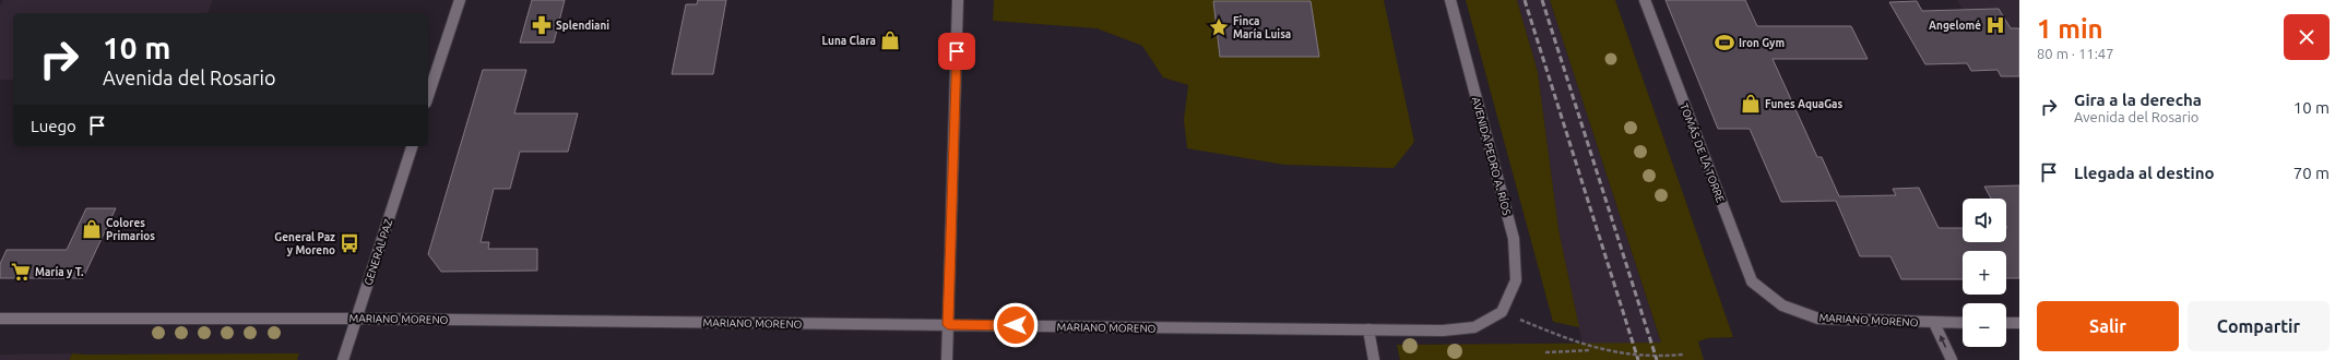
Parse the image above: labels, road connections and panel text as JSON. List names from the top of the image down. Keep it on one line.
{"streets":{"street":["TOMÁS DE LA TORRE","AVENIDA PEDRO A. RÍOS","GENERAL PAZ","MARIANO MORENO"]},"crossings":[["TOMÁS DE LA TORRE","MARIANO MORENO"],["AVENIDA PEDRO A. RÍOS","MARIANO MORENO"],["GENERAL PAZ","MARIANO MORENO"]],"places":{"pharmacy":["Splendiani"],"hospital":["Angelomé"],"place":["Finca María Luisa"],"shop":["Luna Clara","Funes AquaGas","Colores Primarios"],"sports":["Iron Gym"],"bus stop":["General Paz y Moreno"],"supermarket":["María y T."]},"page":{"heading":["1 min","80 m · 11:47"],"turn":["10 m","Avenida del Rosario"],"list":[{"name":"Gira a la derecha","note":"Avenida del Rosario","value":"10 m"},{"name":"Llegada al destino","value":"70 m"}],"then":"Luego","map_buttons":["+","−"],"buttons":["Salir","Compartir"]}}
